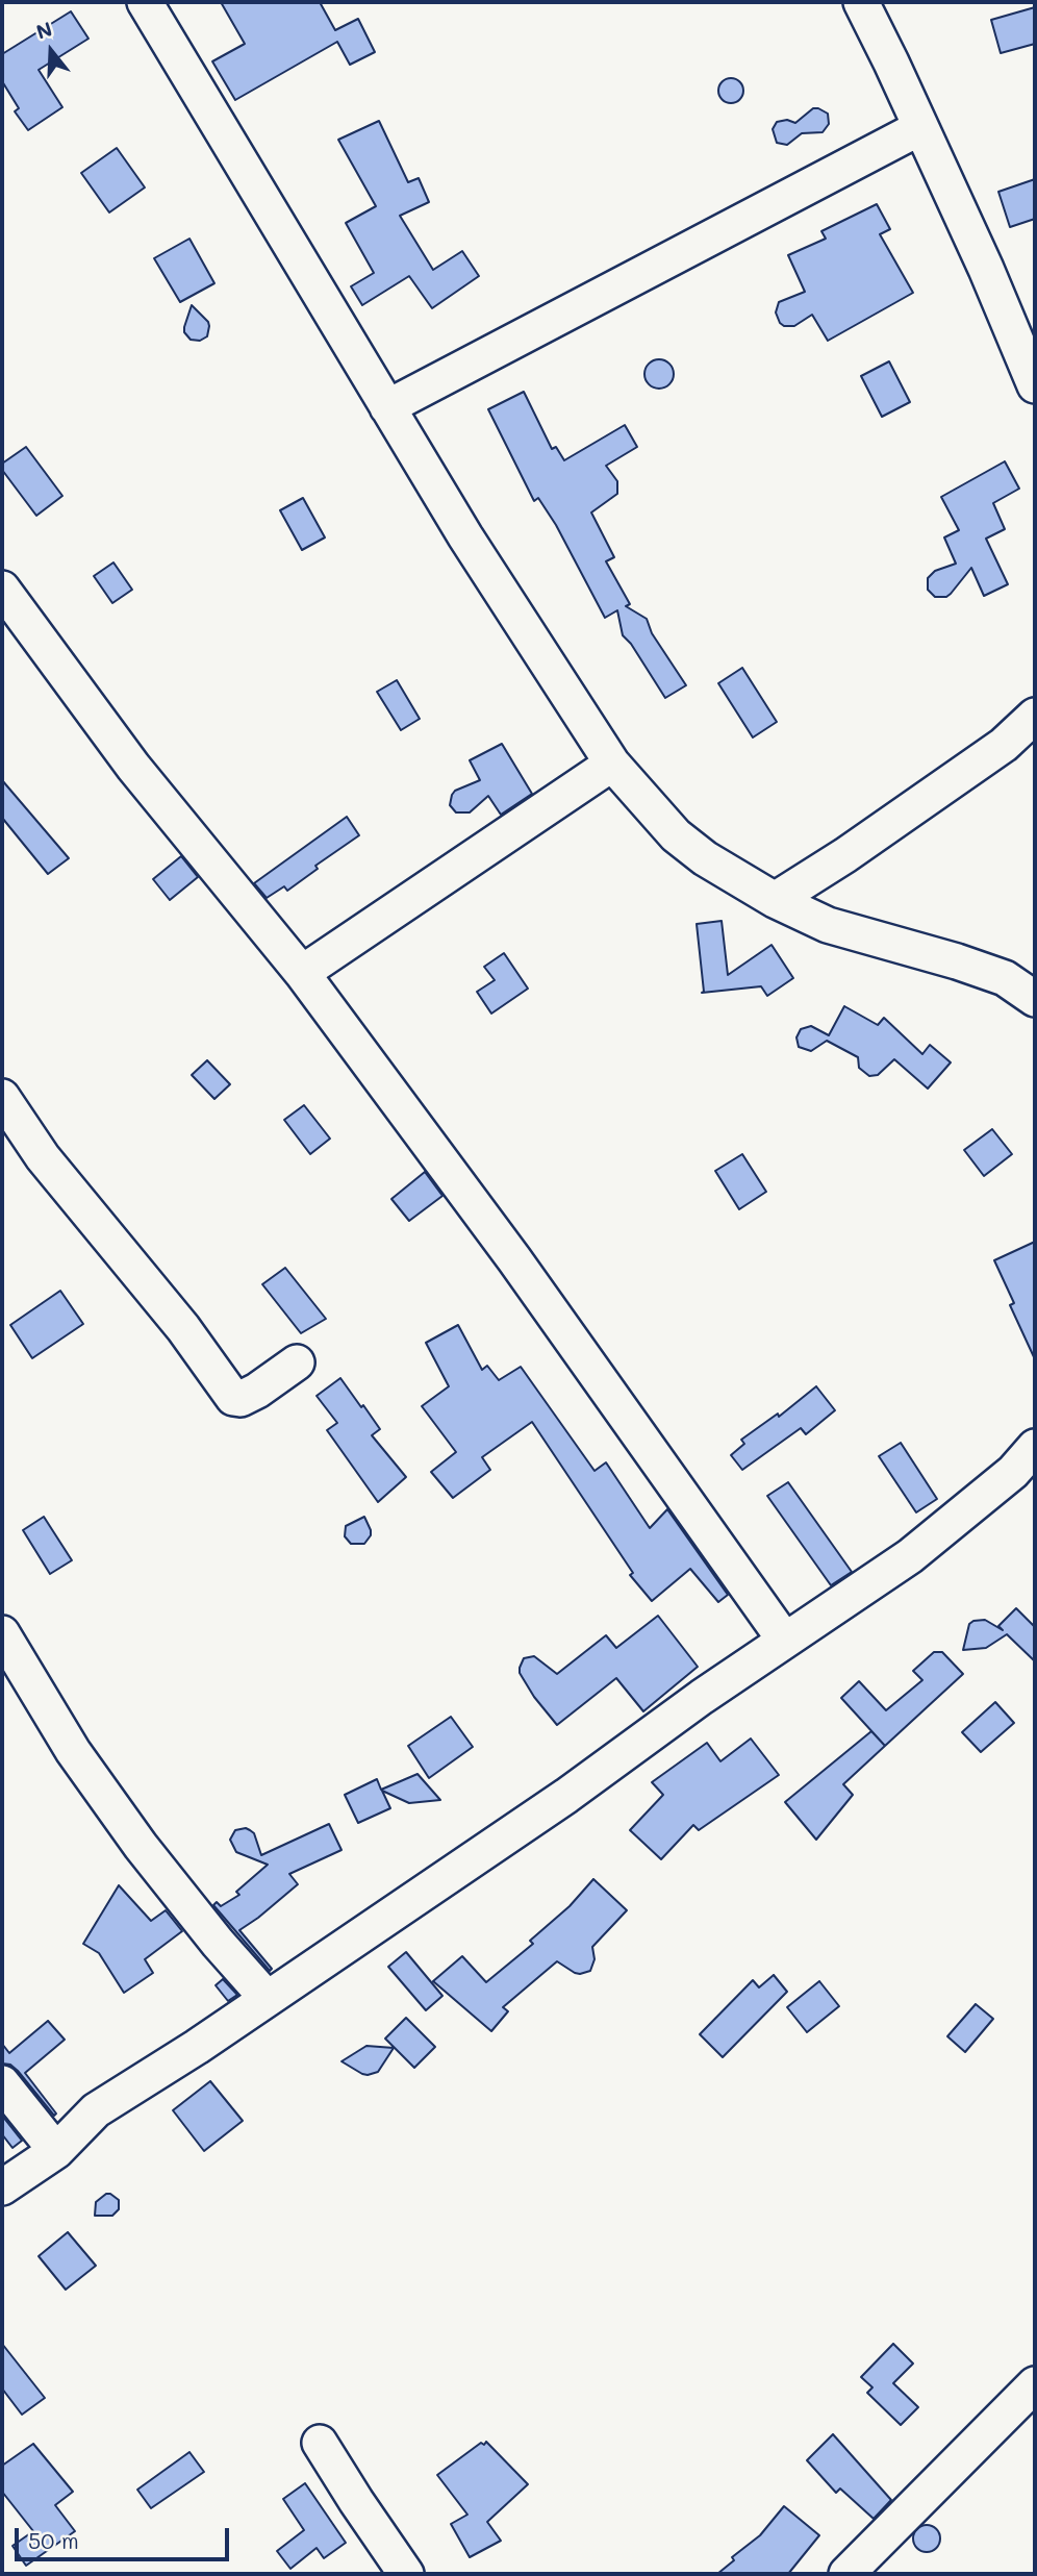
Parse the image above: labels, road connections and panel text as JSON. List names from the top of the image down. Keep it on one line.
{"scale_bar":"50 m","north":"top"}
